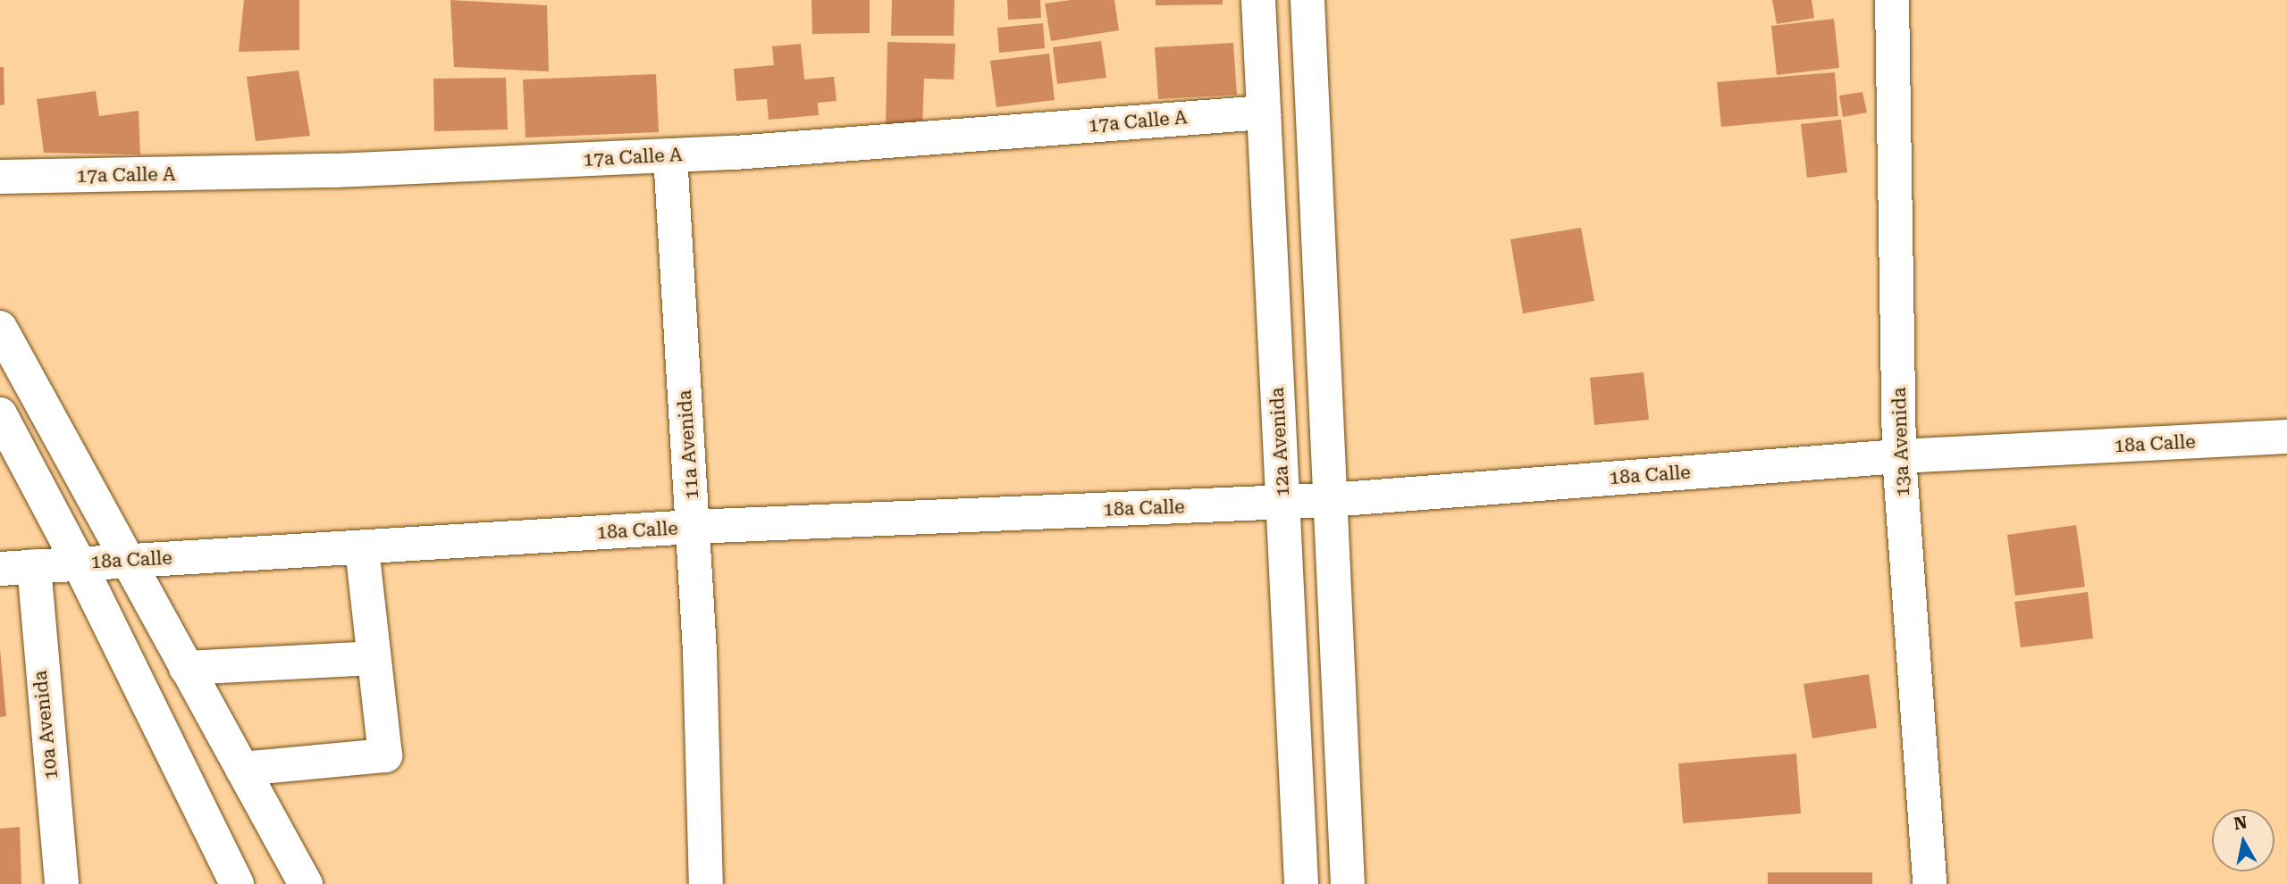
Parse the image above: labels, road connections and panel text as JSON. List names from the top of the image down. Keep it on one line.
{"streets":{"street":["17a Calle A","12a Avenida","13a Avenida","18a Calle","11a Avenida","10a Avenida"]},"crossings":[["17a Calle A","12a Avenida"],["17a Calle A","11a Avenida"],["12a Avenida","18a Calle"],["13a Avenida","18a Calle"],["18a Calle","11a Avenida"],["18a Calle","10a Avenida"]],"north":"top"}
